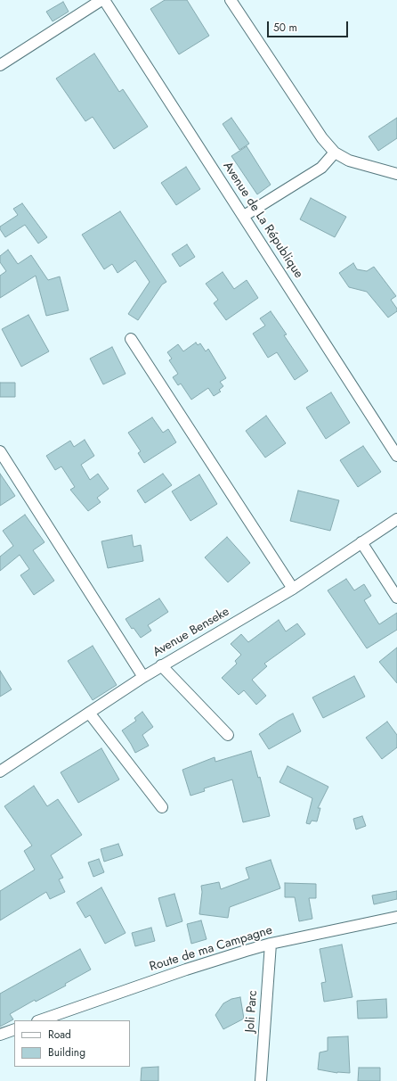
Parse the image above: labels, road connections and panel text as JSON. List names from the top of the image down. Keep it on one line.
{"streets":{"street":["Avenue de La République","Avenue Benseke","Route de ma Campagne","Joli Parc"]},"crossings":[["Route de ma Campagne","Joli Parc"]],"legend":["Road","Building"],"scale_bar":"50 m"}
